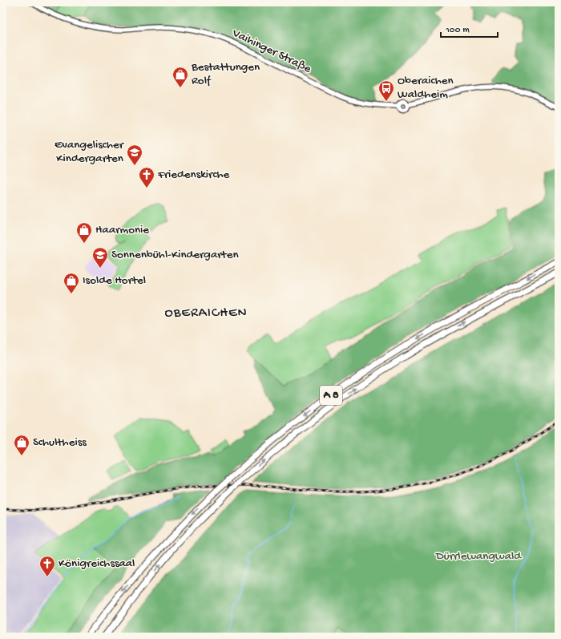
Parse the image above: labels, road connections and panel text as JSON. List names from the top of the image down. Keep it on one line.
{"streets":{"highway":["A 8"],"main road":["Vaihinger Straße"]},"districts":["OBERAICHEN"],"parks":["Dürrlewangwald"],"places":{"shop":["Bestattungen Rolf","Haarmonie","Isolde Hortel","Schultheiss"],"bus stop":["Oberaichen Waldheim"],"school or university":["Evangelischer Kindergarten","Sonnenbühl-Kindergarten"],"church":["Friedenskirche","Königreichssaal"]},"scale_bar":"100 m"}
